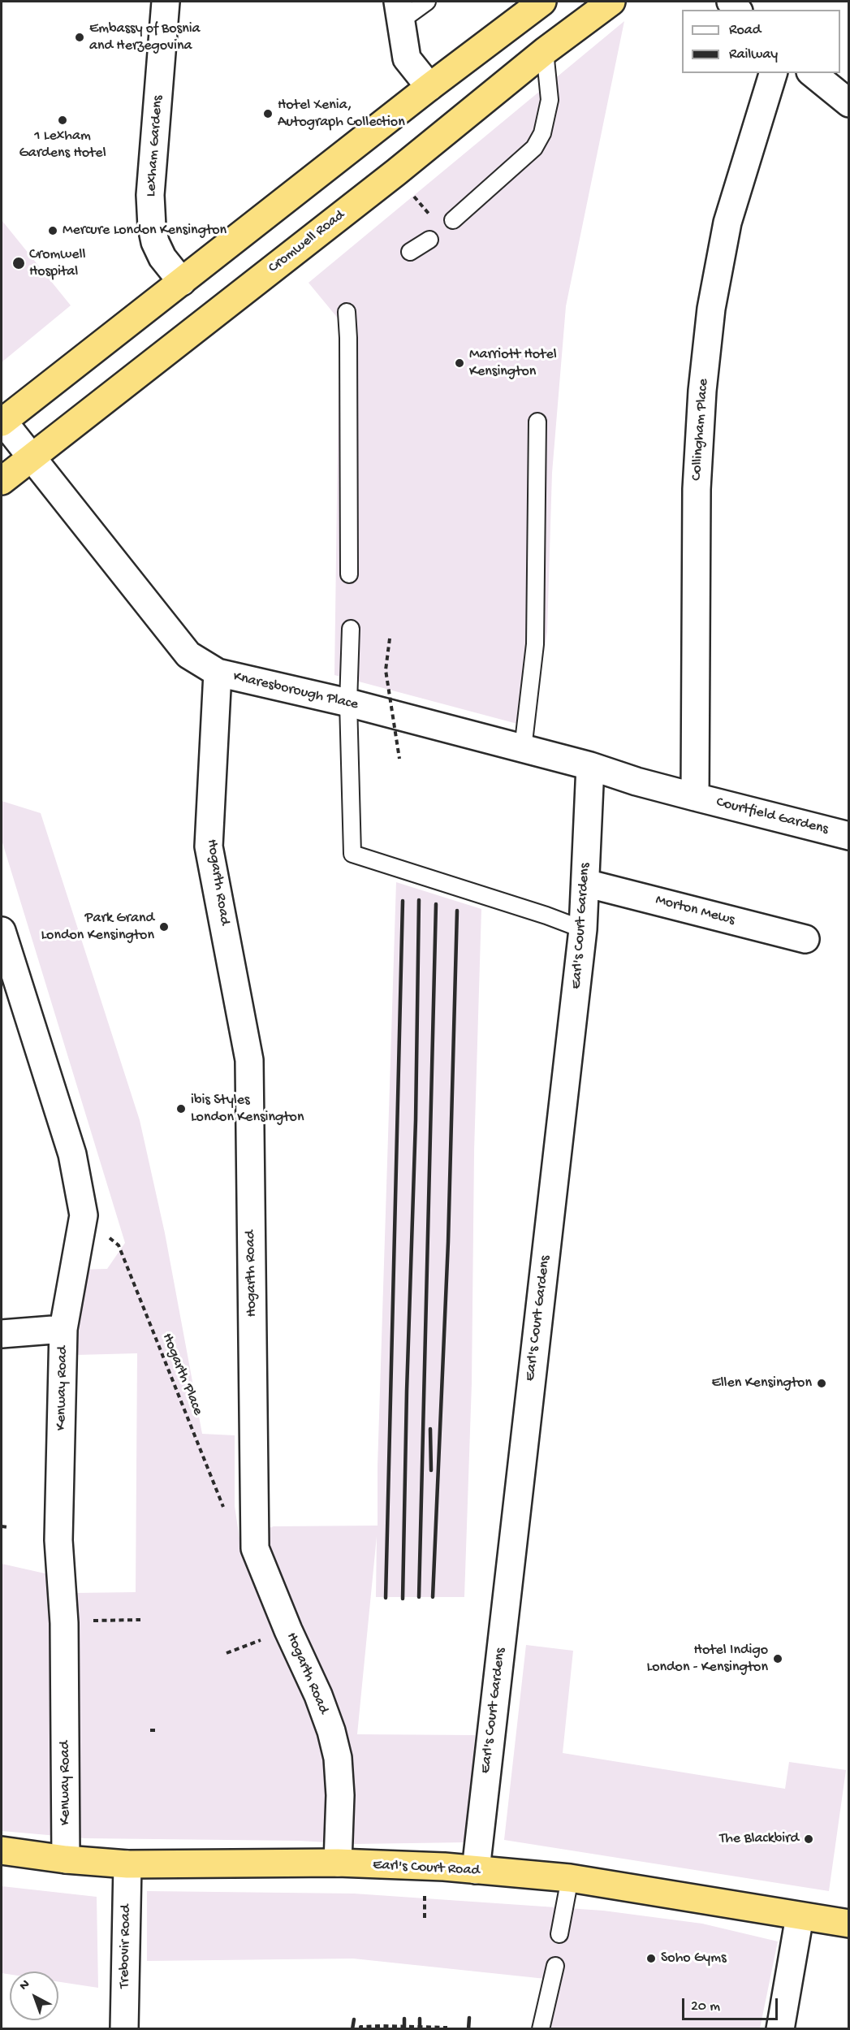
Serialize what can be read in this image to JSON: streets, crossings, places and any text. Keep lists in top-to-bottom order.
{
  "streets": {
    "highway": ["Cromwell Road", "Earl's Court Road"],
    "street": [
      "Lexham Gardens",
      "Collingham Place",
      "Knaresborough Place",
      "Courtfield Gardens",
      "Hogarth Road",
      "Morton Mews",
      "Earl's Court Gardens",
      "Kenway Road",
      "Trebovir Road"
    ],
    "path": ["Hogarth Place"]
  },
  "crossings": [
    ["Cromwell Road", "Knaresborough Place"],
    ["Collingham Place", "Knaresborough Place"],
    ["Collingham Place", "Courtfield Gardens"],
    ["Knaresborough Place", "Courtfield Gardens"],
    ["Knaresborough Place", "Hogarth Road"],
    ["Knaresborough Place", "Earl's Court Gardens"],
    ["Hogarth Road", "Hogarth Place"],
    ["Hogarth Road", "Earl's Court Road"],
    ["Morton Mews", "Earl's Court Gardens"],
    ["Earl's Court Gardens", "Earl's Court Road"],
    ["Hogarth Place", "Kenway Road"],
    ["Kenway Road", "Earl's Court Road"],
    ["Earl's Court Road", "Trebovir Road"]
  ],
  "places": [
    "Embassy of Bosnia and Herzegovina",
    "Hotel Xenia, Autograph Collection",
    "1 Lexham Gardens Hotel",
    "Mercure London Kensington",
    "Cromwell Hospital",
    "Marriott Hotel Kensington",
    "Park Grand London Kensington",
    "ibis Styles London Kensington",
    "Ellen Kensington",
    "Hotel Indigo London - Kensington",
    "The Blackbird",
    "Soho Gyms"
  ],
  "legend": ["Road", "Railway"],
  "scale_bar": "20 m",
  "north": "top left"
}
